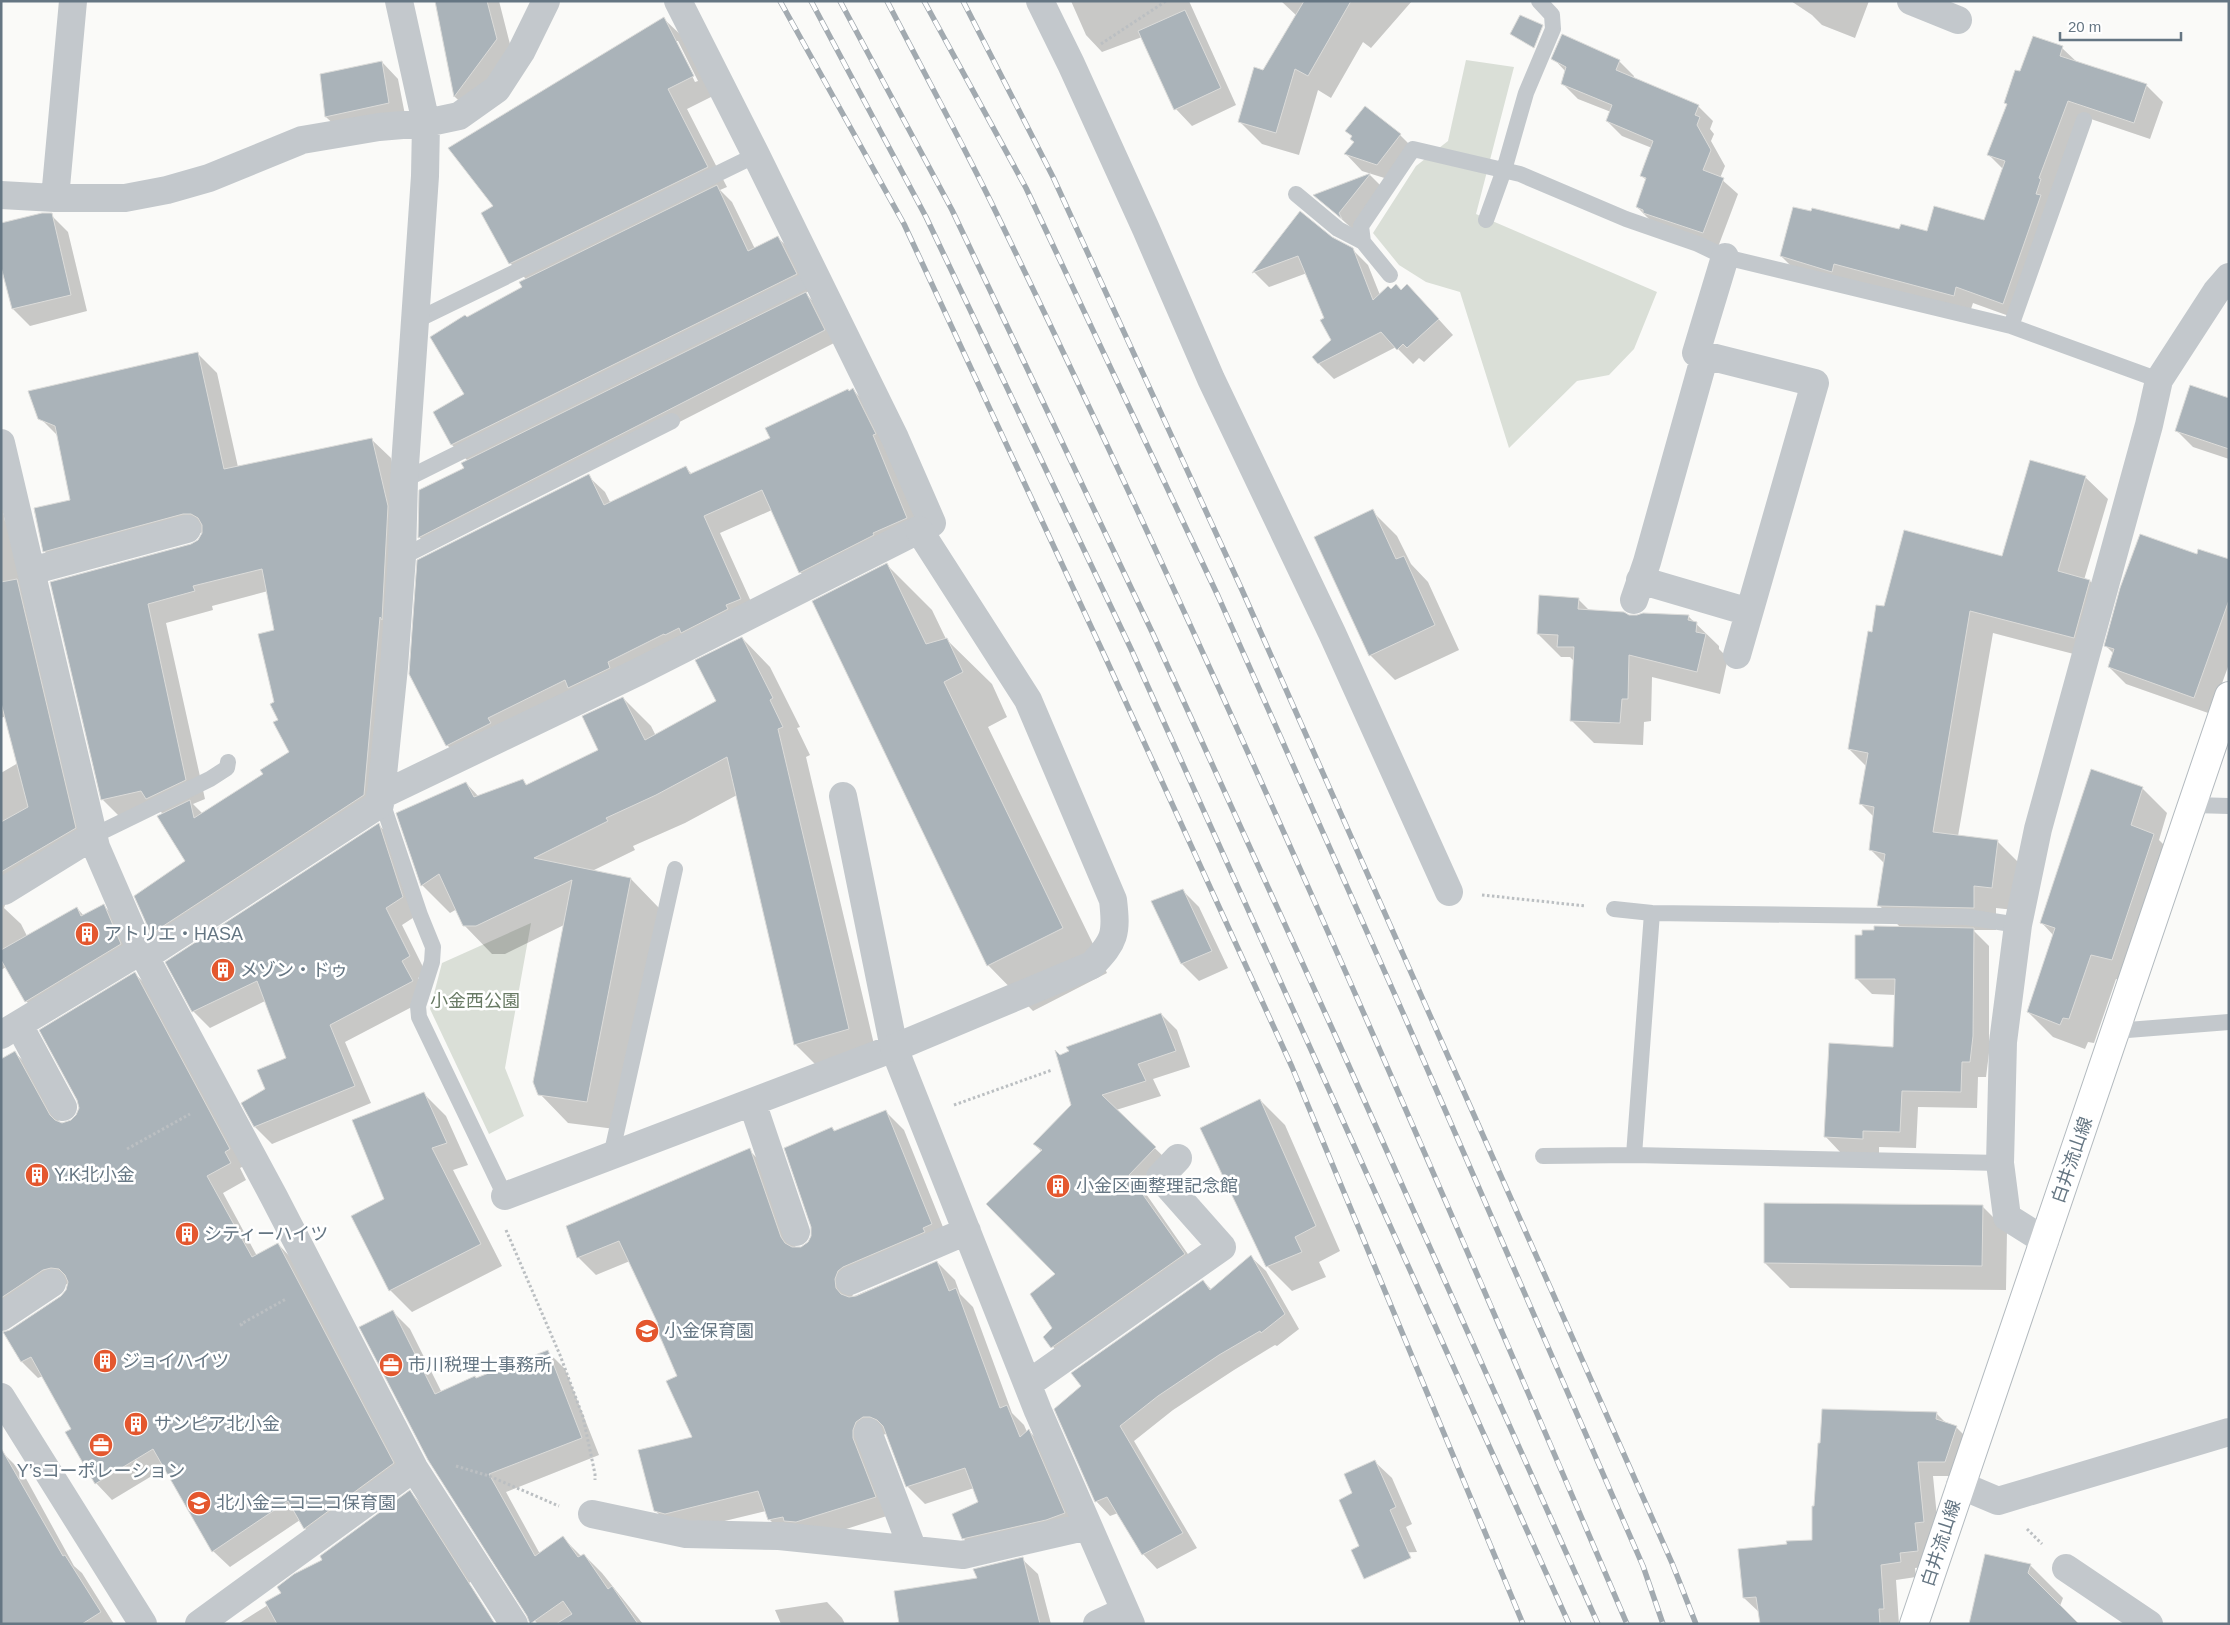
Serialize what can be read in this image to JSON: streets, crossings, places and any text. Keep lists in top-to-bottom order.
{
  "streets": {
    "main road": ["白井流山線"]
  },
  "parks": ["小金西公園"],
  "places": {
    "building": [
      "アトリエ・HASA",
      "メゾン・ドゥ",
      "Y.K北小金",
      "小金区画整理記念館",
      "シティーハイツ",
      "ジョイハイツ",
      "サンピア北小金"
    ],
    "school or university": ["小金保育園", "北小金ニコニコ保育園"],
    "office": ["市川税理士事務所", "Y’sコーポレーション"]
  },
  "scale_bar": "20 m"
}
